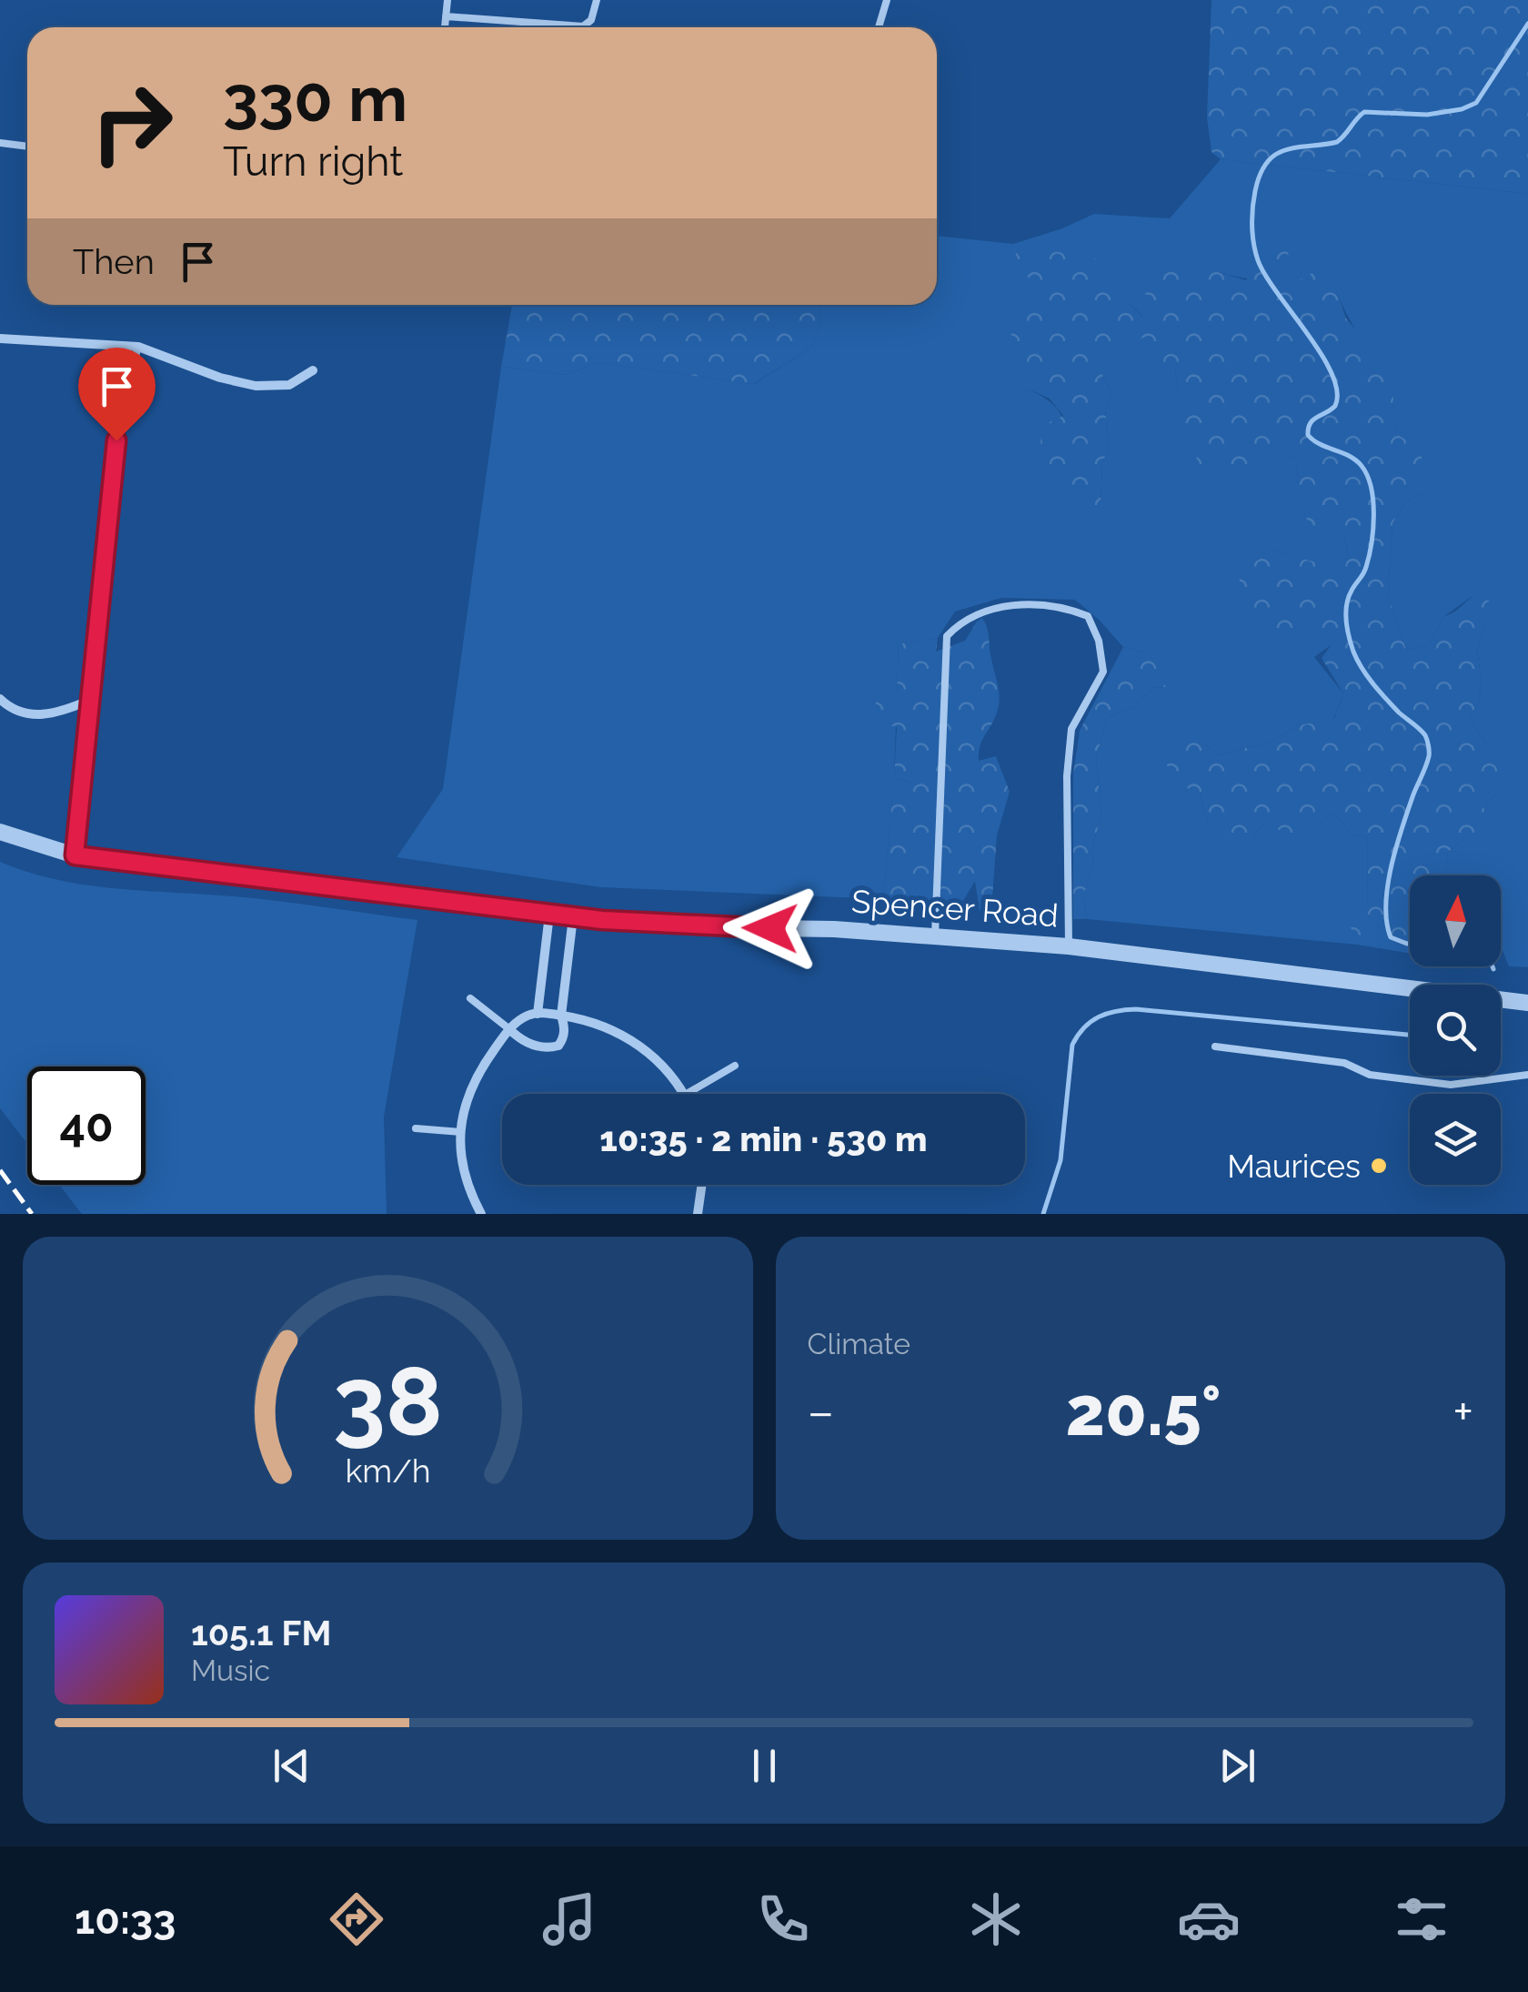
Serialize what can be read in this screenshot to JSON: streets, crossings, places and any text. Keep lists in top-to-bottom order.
{
  "streets": {
    "street": ["Spencer Road"]
  },
  "places": ["Maurices"],
  "north": "top",
  "page": {
    "turn": ["330 m", "Turn right"],
    "then": "Then",
    "limit": "40",
    "trip": "10:35 · 2 min · 530 m",
    "tile": "Climate",
    "heat": ["−", "20.5°", "+"],
    "song": ["105.1 FM", "Music"],
    "tabs": "10:33",
    "gauge": ["38", "km/h"]
  }
}
